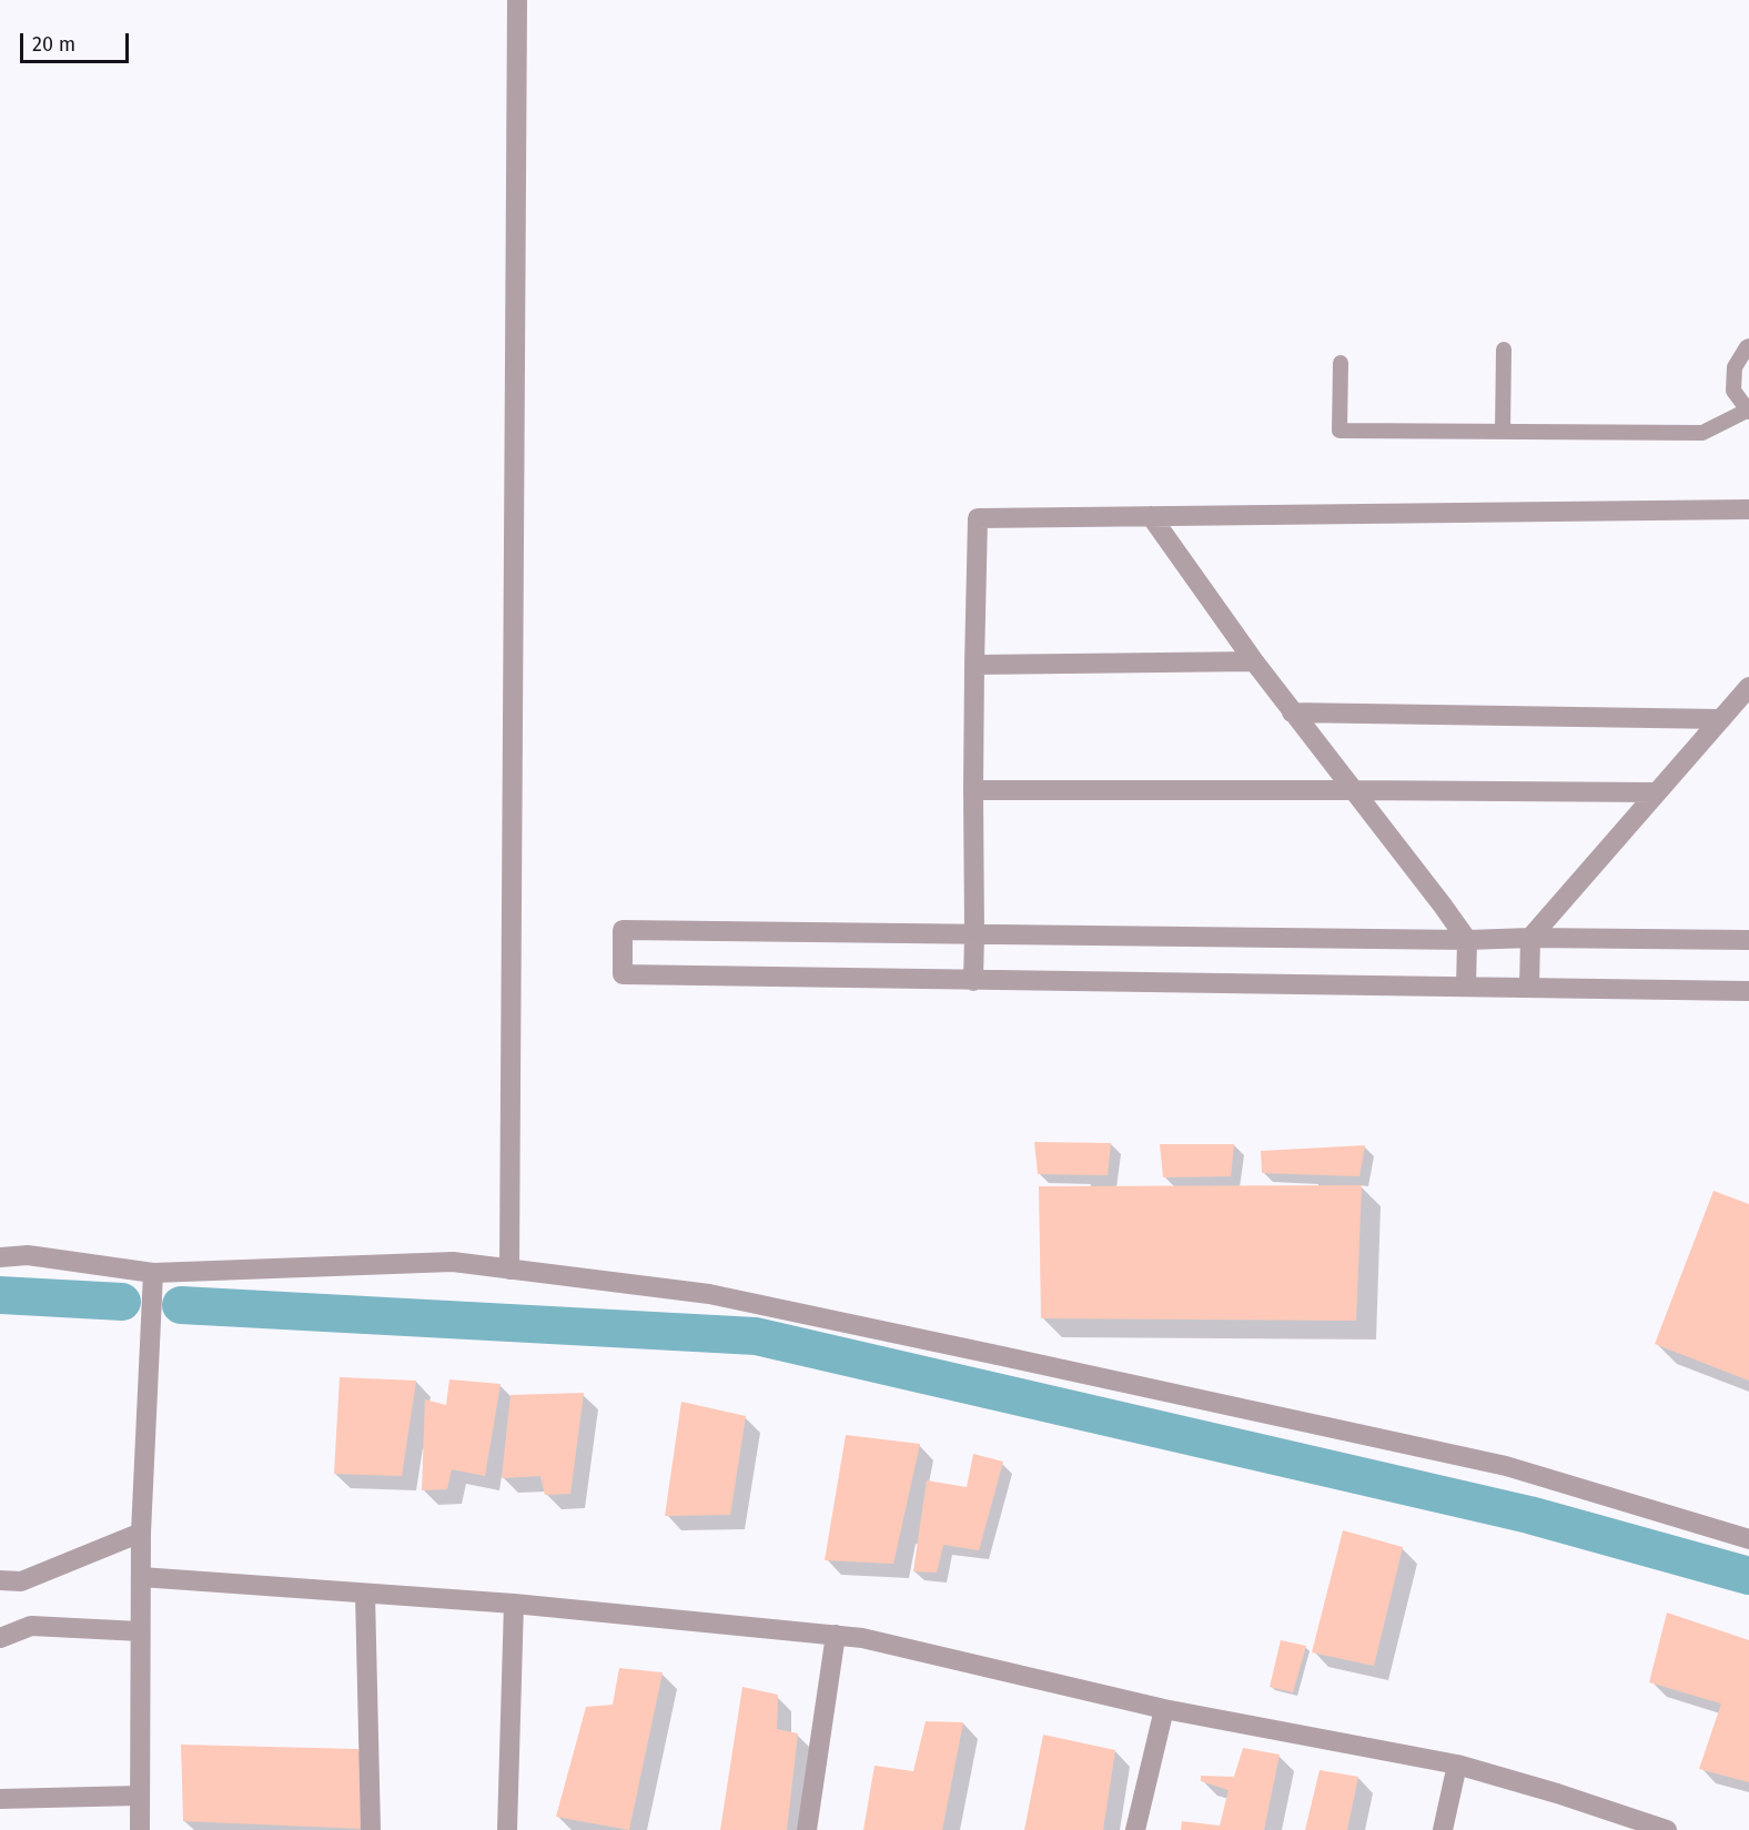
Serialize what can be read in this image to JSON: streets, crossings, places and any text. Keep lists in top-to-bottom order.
{
  "scale_bar": "20 m"
}
